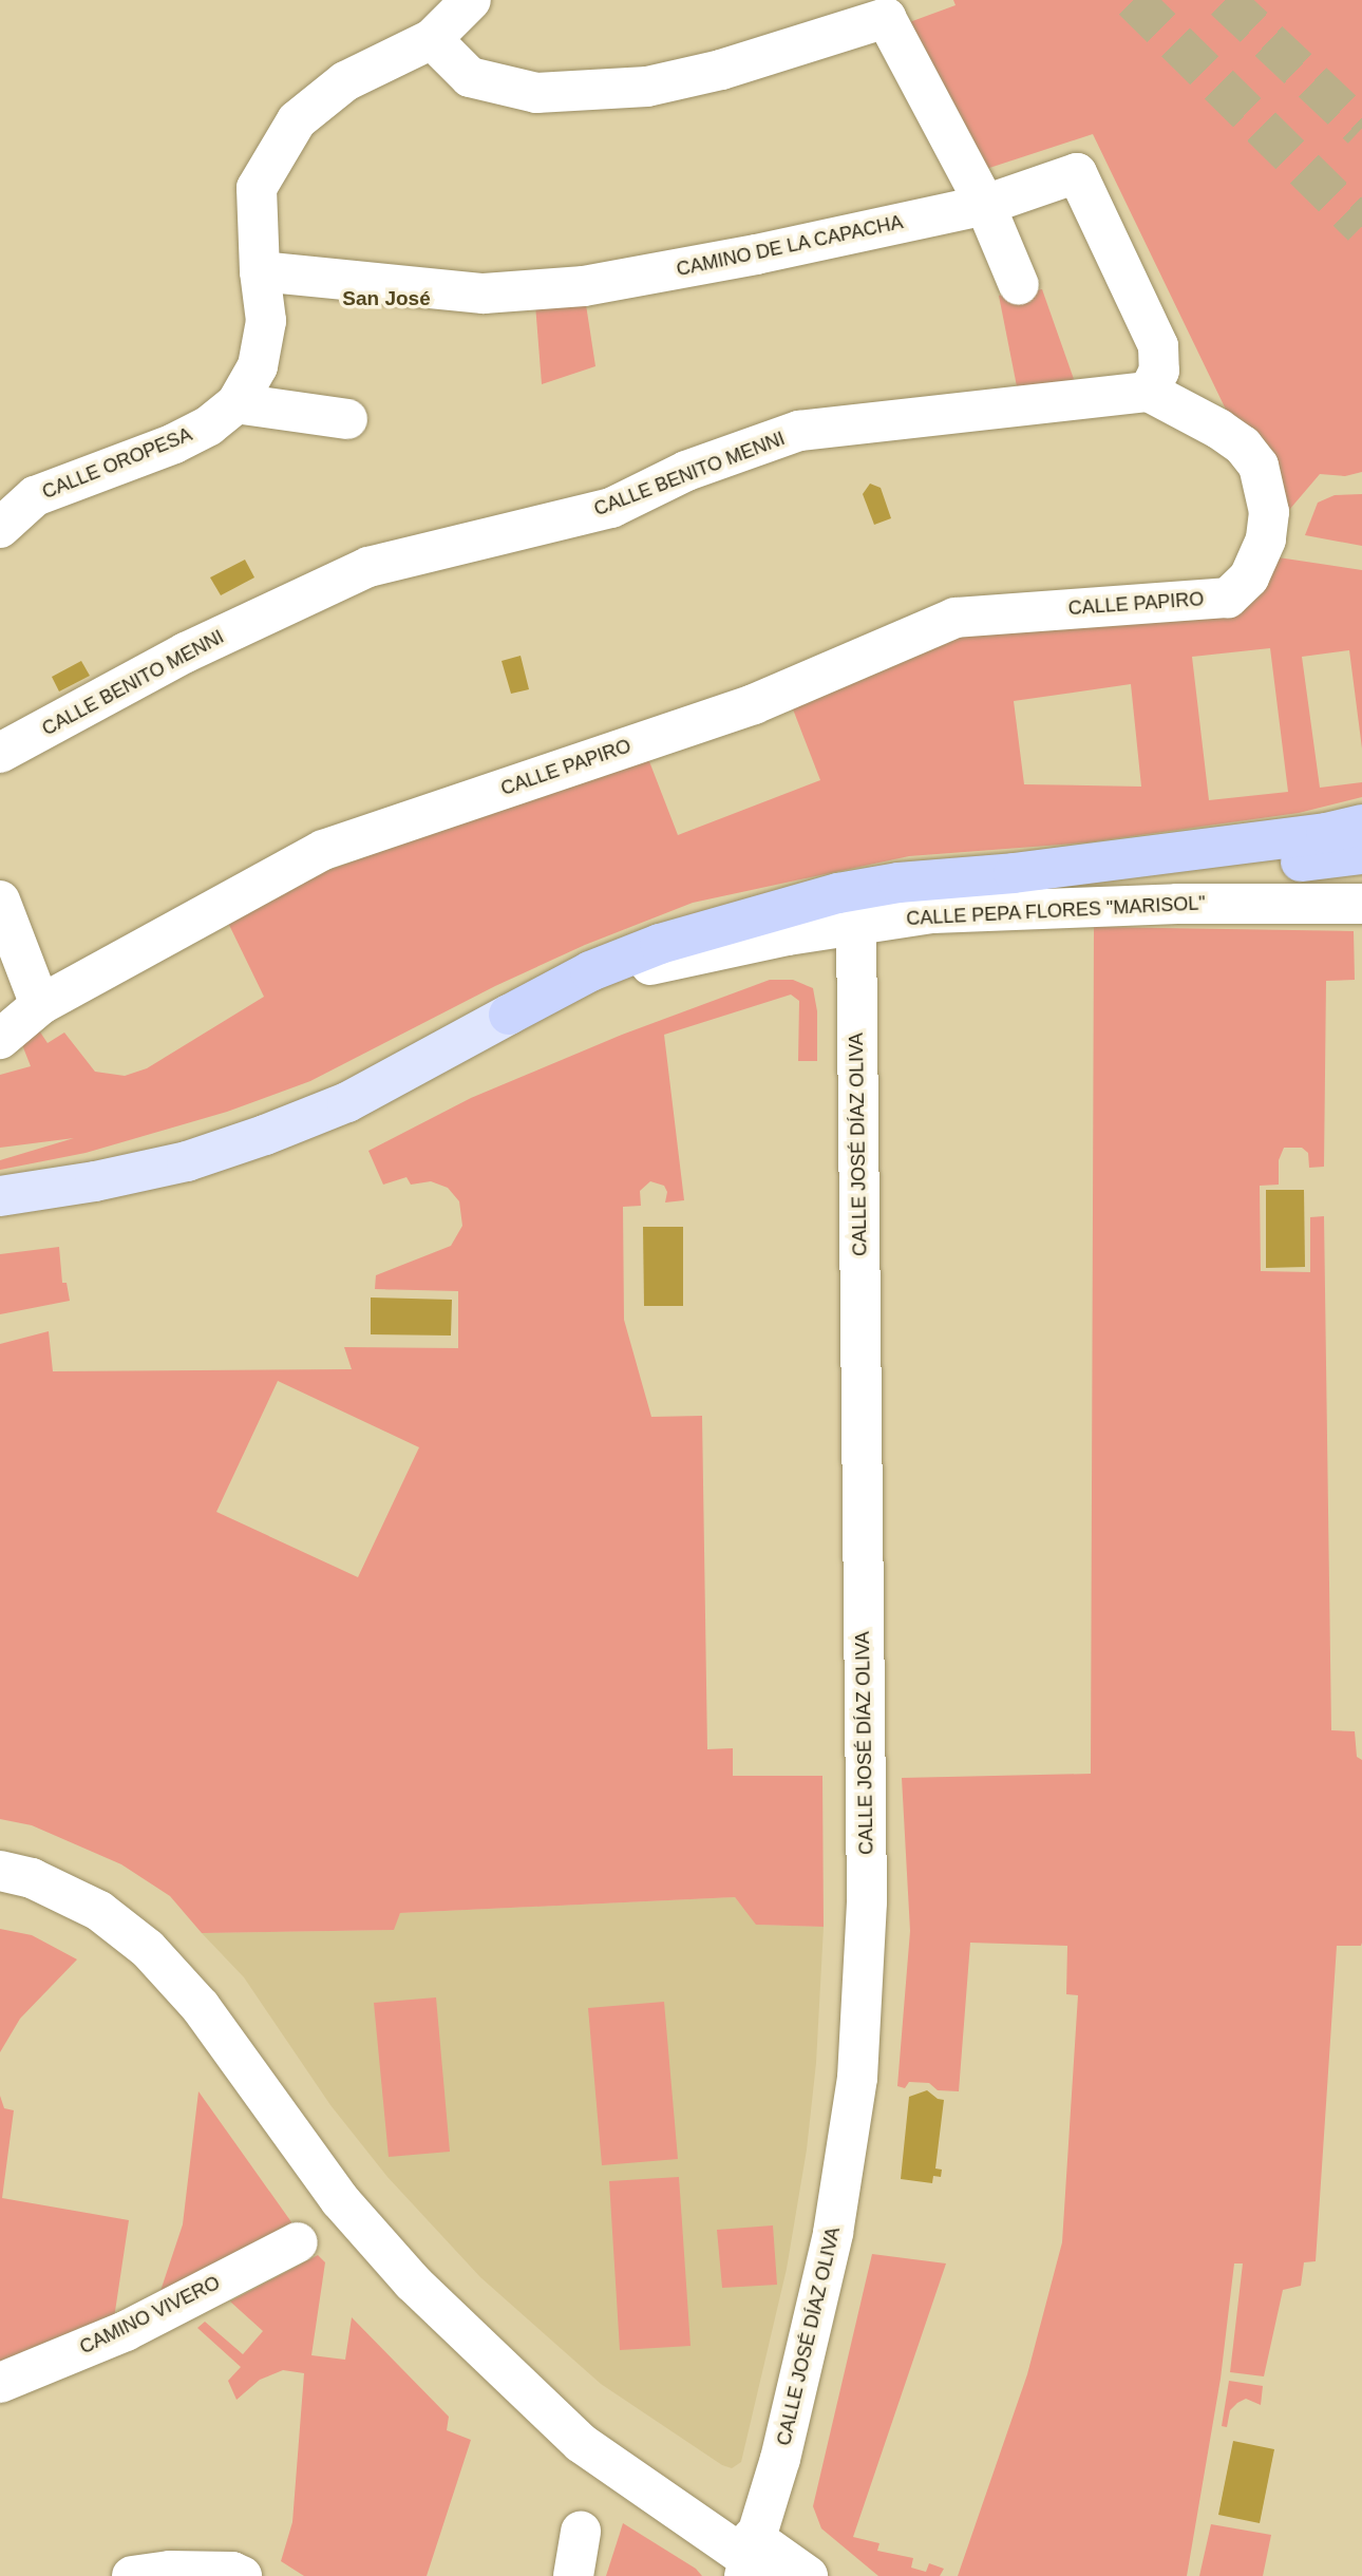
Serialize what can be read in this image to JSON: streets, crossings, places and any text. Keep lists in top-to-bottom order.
{
  "streets": {
    "street": [
      "CAMINO DE LA CAPACHA",
      "CALLE OROPESA",
      "CALLE BENITO MENNI",
      "CALLE PAPIRO",
      "CALLE PEPA FLORES \"MARISOL\"",
      "CALLE JOSÉ DÍAZ OLIVA",
      "CAMINO VIVERO"
    ]
  },
  "crossings": [
    ["CAMINO DE LA CAPACHA", "CALLE OROPESA"],
    ["CAMINO DE LA CAPACHA", "CALLE BENITO MENNI"],
    ["CAMINO DE LA CAPACHA", "CALLE PAPIRO"],
    ["CALLE BENITO MENNI", "CALLE PAPIRO"],
    ["CALLE PEPA FLORES \"MARISOL\"", "CALLE JOSÉ DÍAZ OLIVA"]
  ],
  "districts": ["San José"]
}
